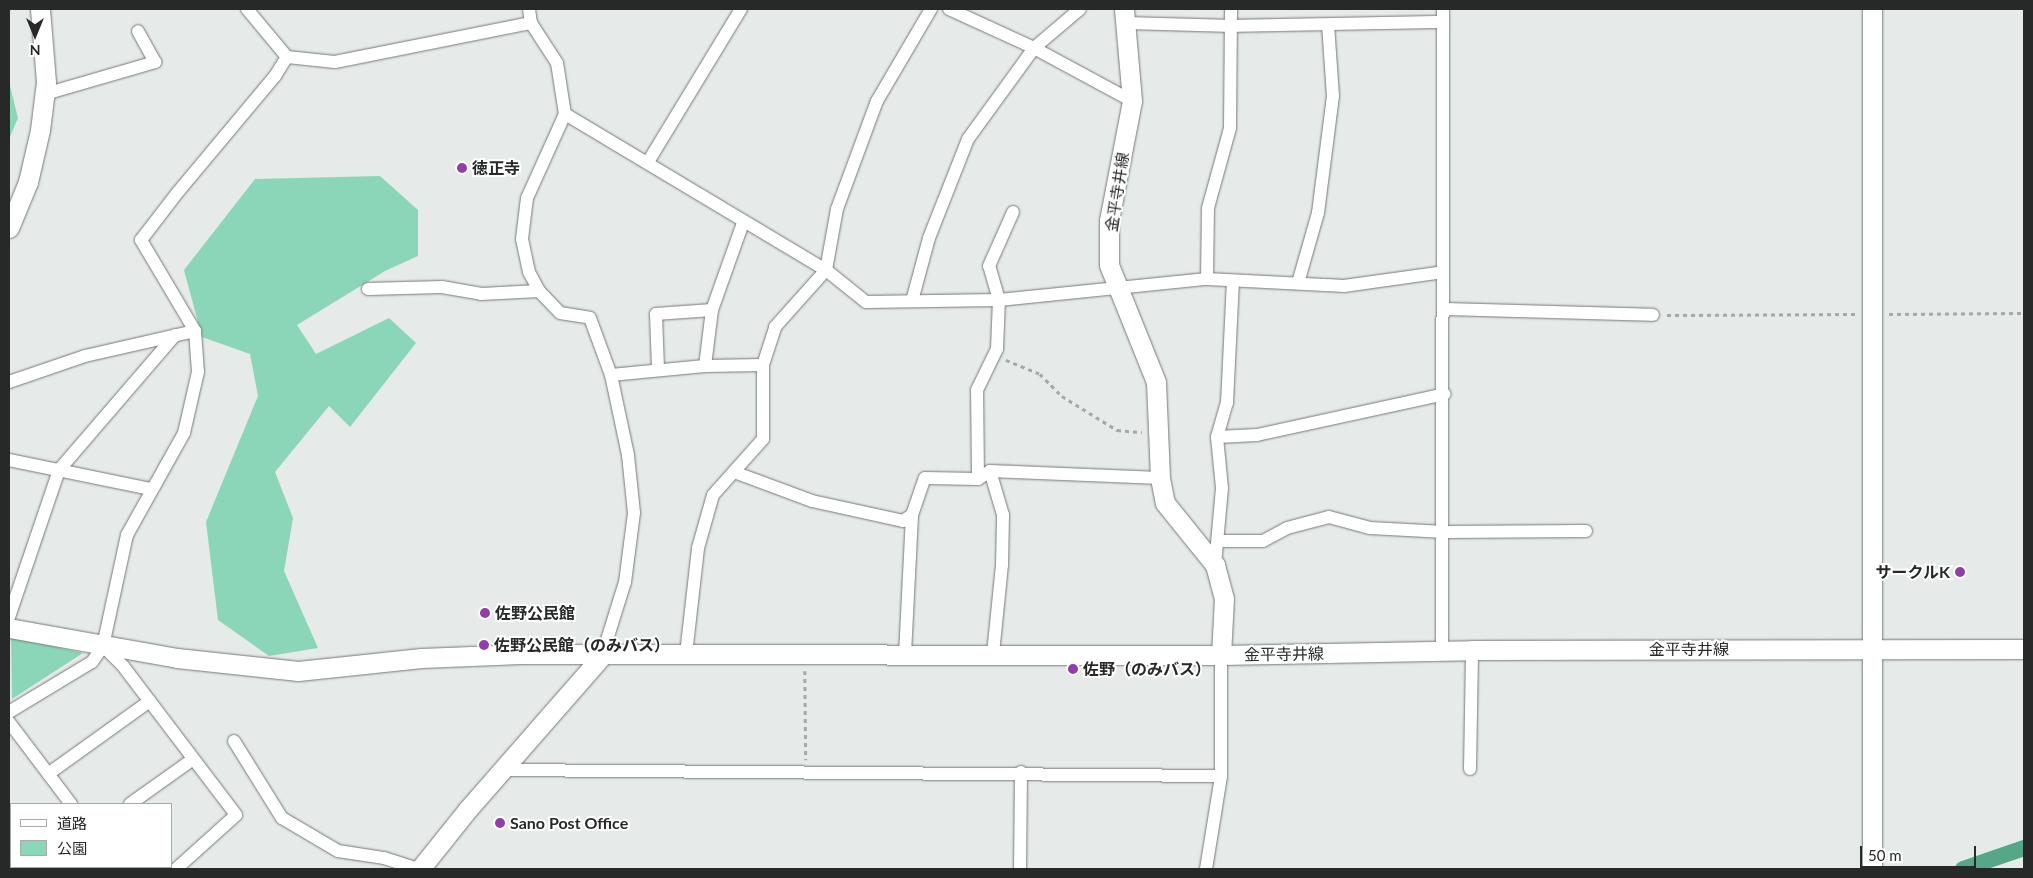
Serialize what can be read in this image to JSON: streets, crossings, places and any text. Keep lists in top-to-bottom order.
{
  "streets": {
    "street": ["金平寺井線"]
  },
  "places": [
    "徳正寺",
    "サークルK",
    "佐野公民館",
    "佐野公民館（のみバス）",
    "佐野（のみバス）",
    "Sano Post Office"
  ],
  "legend": ["道路", "公園"],
  "scale_bar": "50 m",
  "north": "bottom"
}
